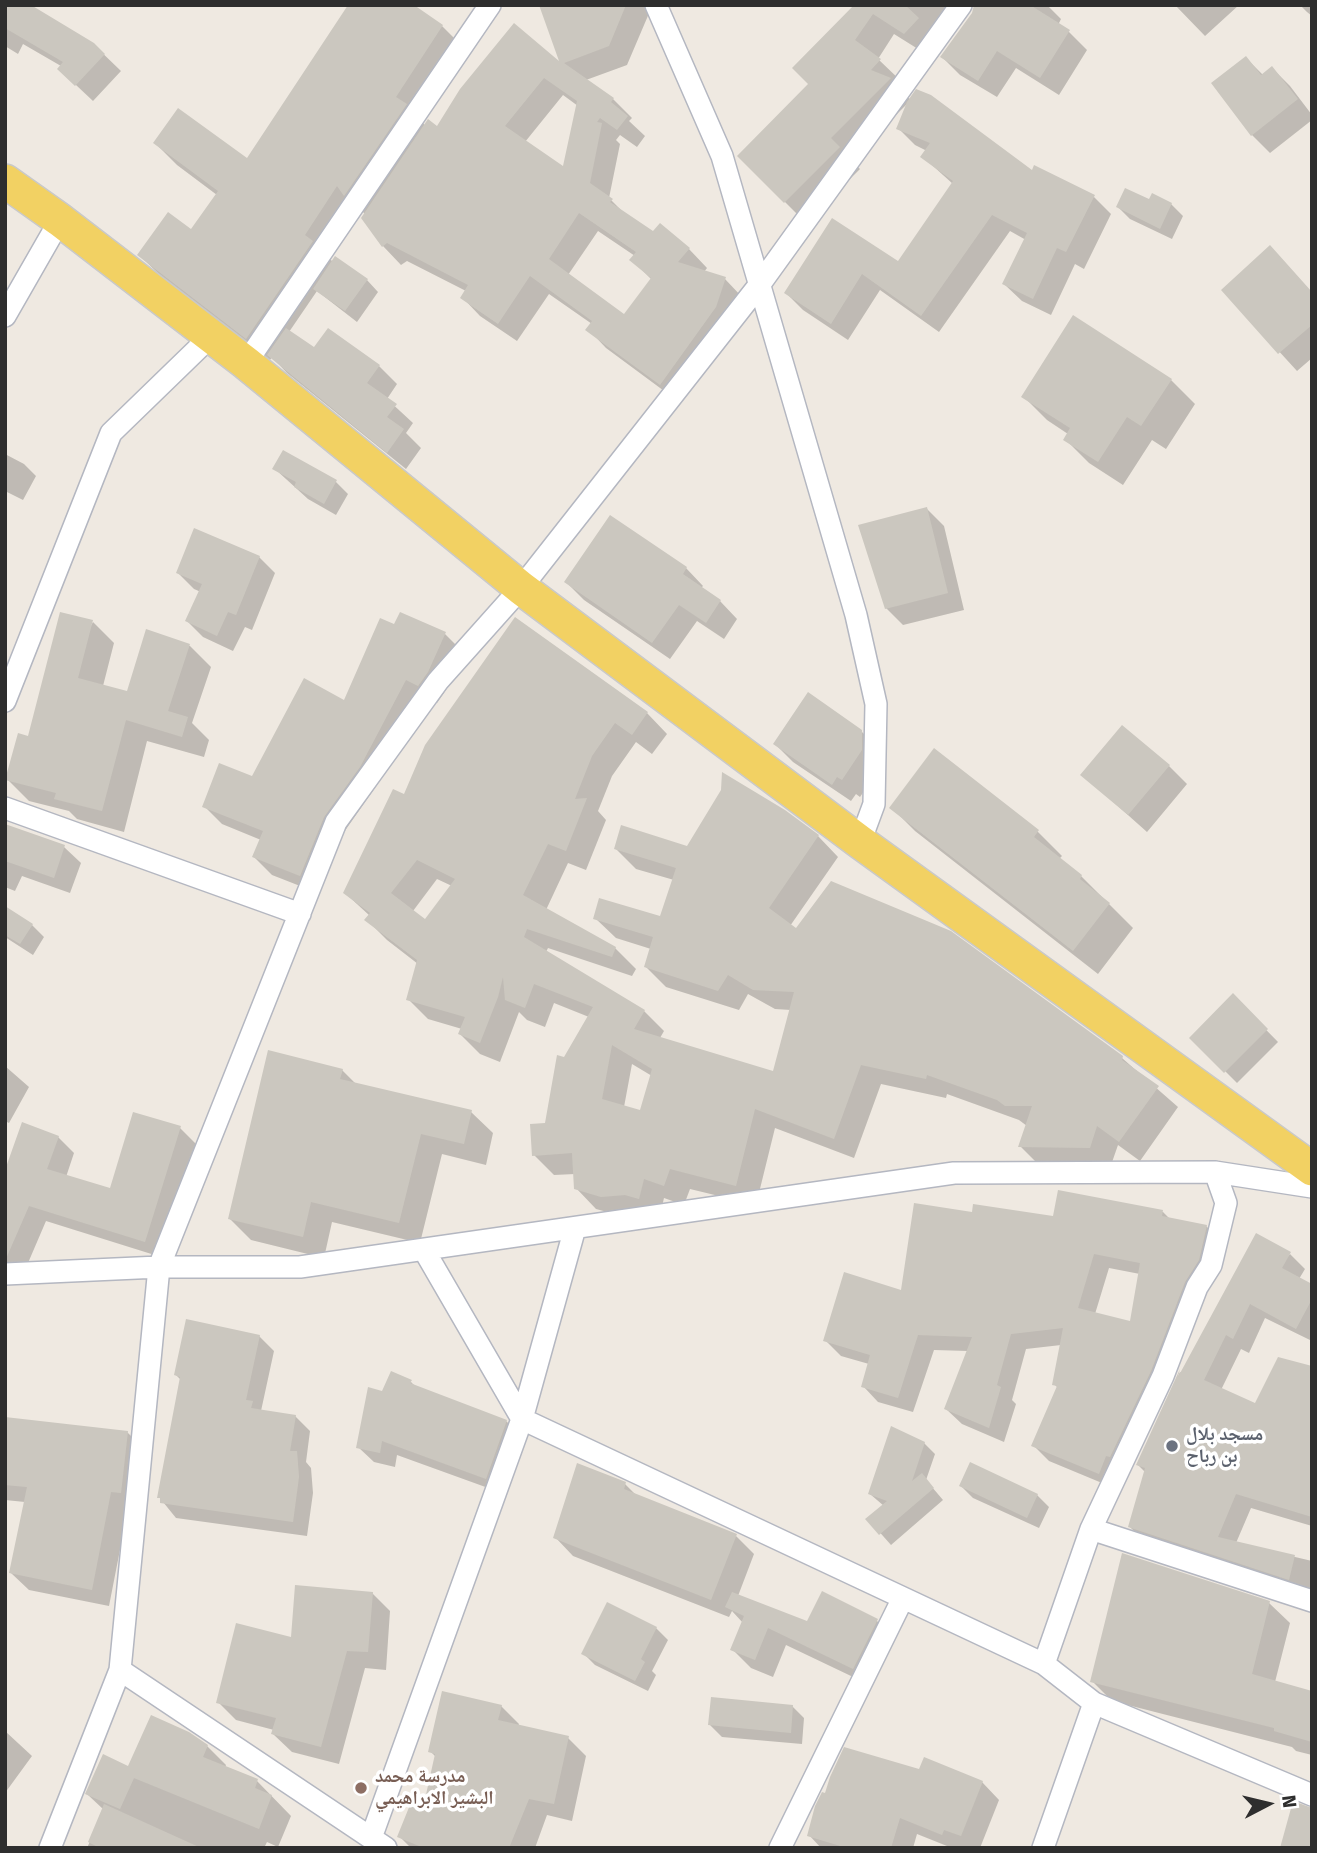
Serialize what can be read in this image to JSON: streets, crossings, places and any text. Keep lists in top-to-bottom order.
{
  "places": ["مسجد بلال بن رباح", "مدرسة محمد البشير الابراهيمي"],
  "north": "right"
}
